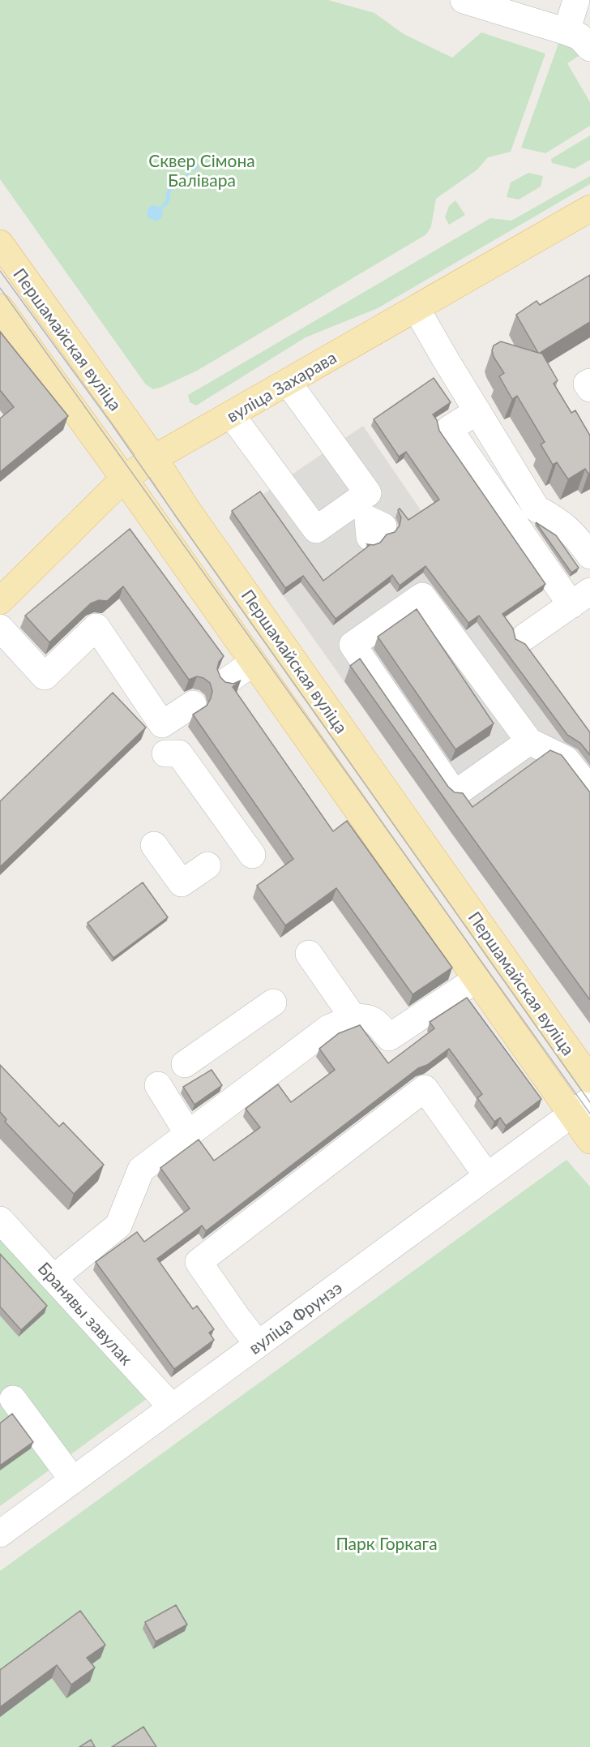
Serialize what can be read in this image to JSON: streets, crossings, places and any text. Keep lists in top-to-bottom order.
{
  "streets": {
    "main road": ["Першамайская вуліца", "вуліца Захарава"],
    "street": ["Бранявы завулак", "вуліца Фрунзэ"]
  },
  "crossings": [
    ["Першамайская вуліца", "вуліца Захарава"],
    ["Першамайская вуліца", "вуліца Фрунзэ"],
    ["Бранявы завулак", "вуліца Фрунзэ"]
  ],
  "parks": ["Сквер Сімона Балівара", "Парк Горкага"]
}
